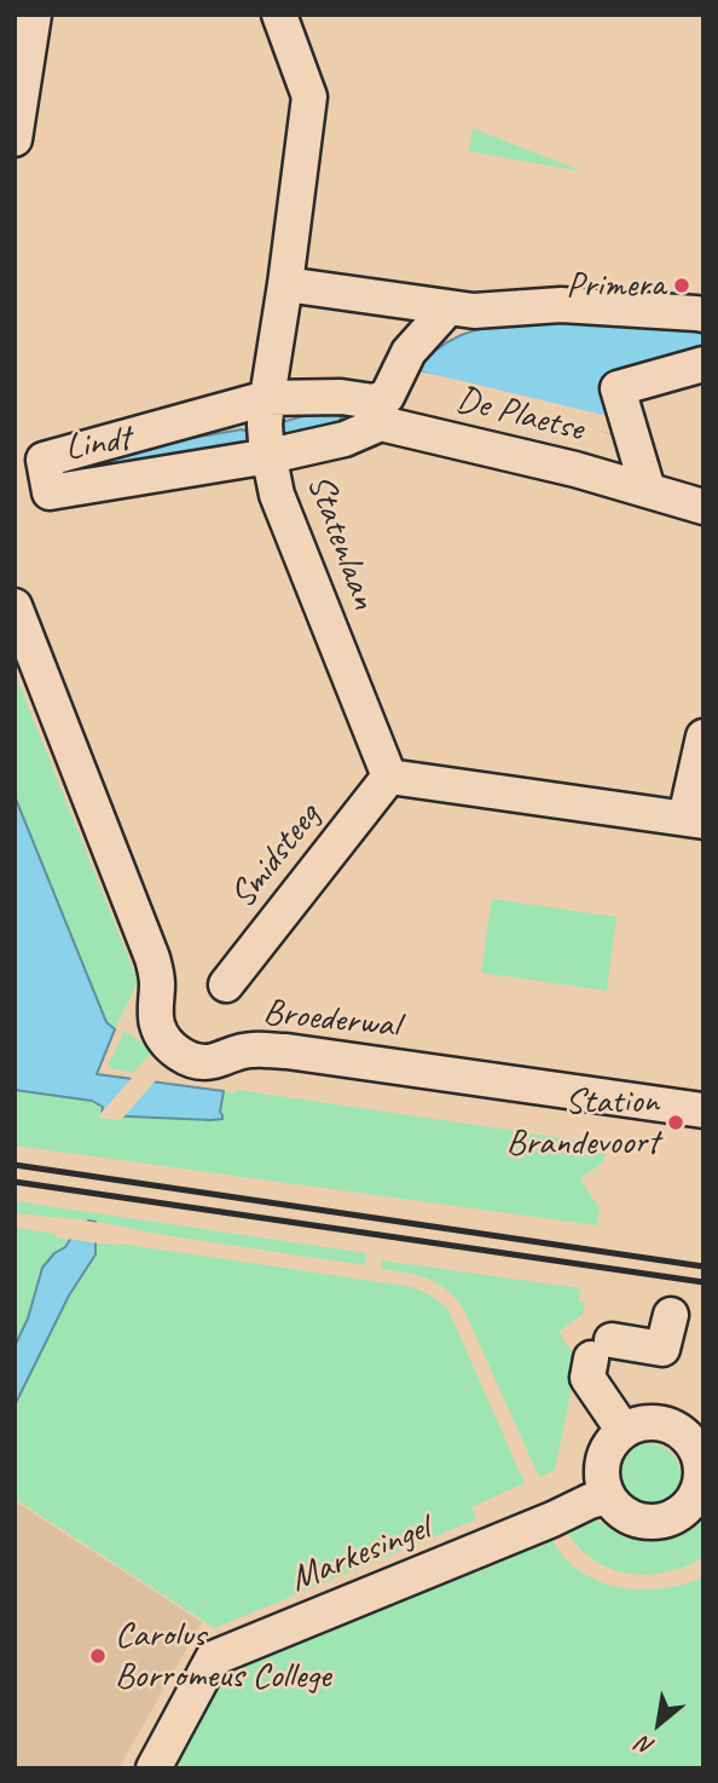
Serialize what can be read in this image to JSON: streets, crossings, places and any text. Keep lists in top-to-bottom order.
{
  "streets": {
    "street": [
      "De Plaetse",
      "Lindt",
      "Statenlaan",
      "Smidsteeg",
      "Broederwal",
      "Markesingel"
    ]
  },
  "crossings": [
    ["De Plaetse", "Lindt"],
    ["De Plaetse", "Statenlaan"],
    ["Lindt", "Statenlaan"],
    ["Statenlaan", "Smidsteeg"]
  ],
  "places": ["Primera", "Station Brandevoort", "Carolus Borromeus College"],
  "north": "bottom left"
}
